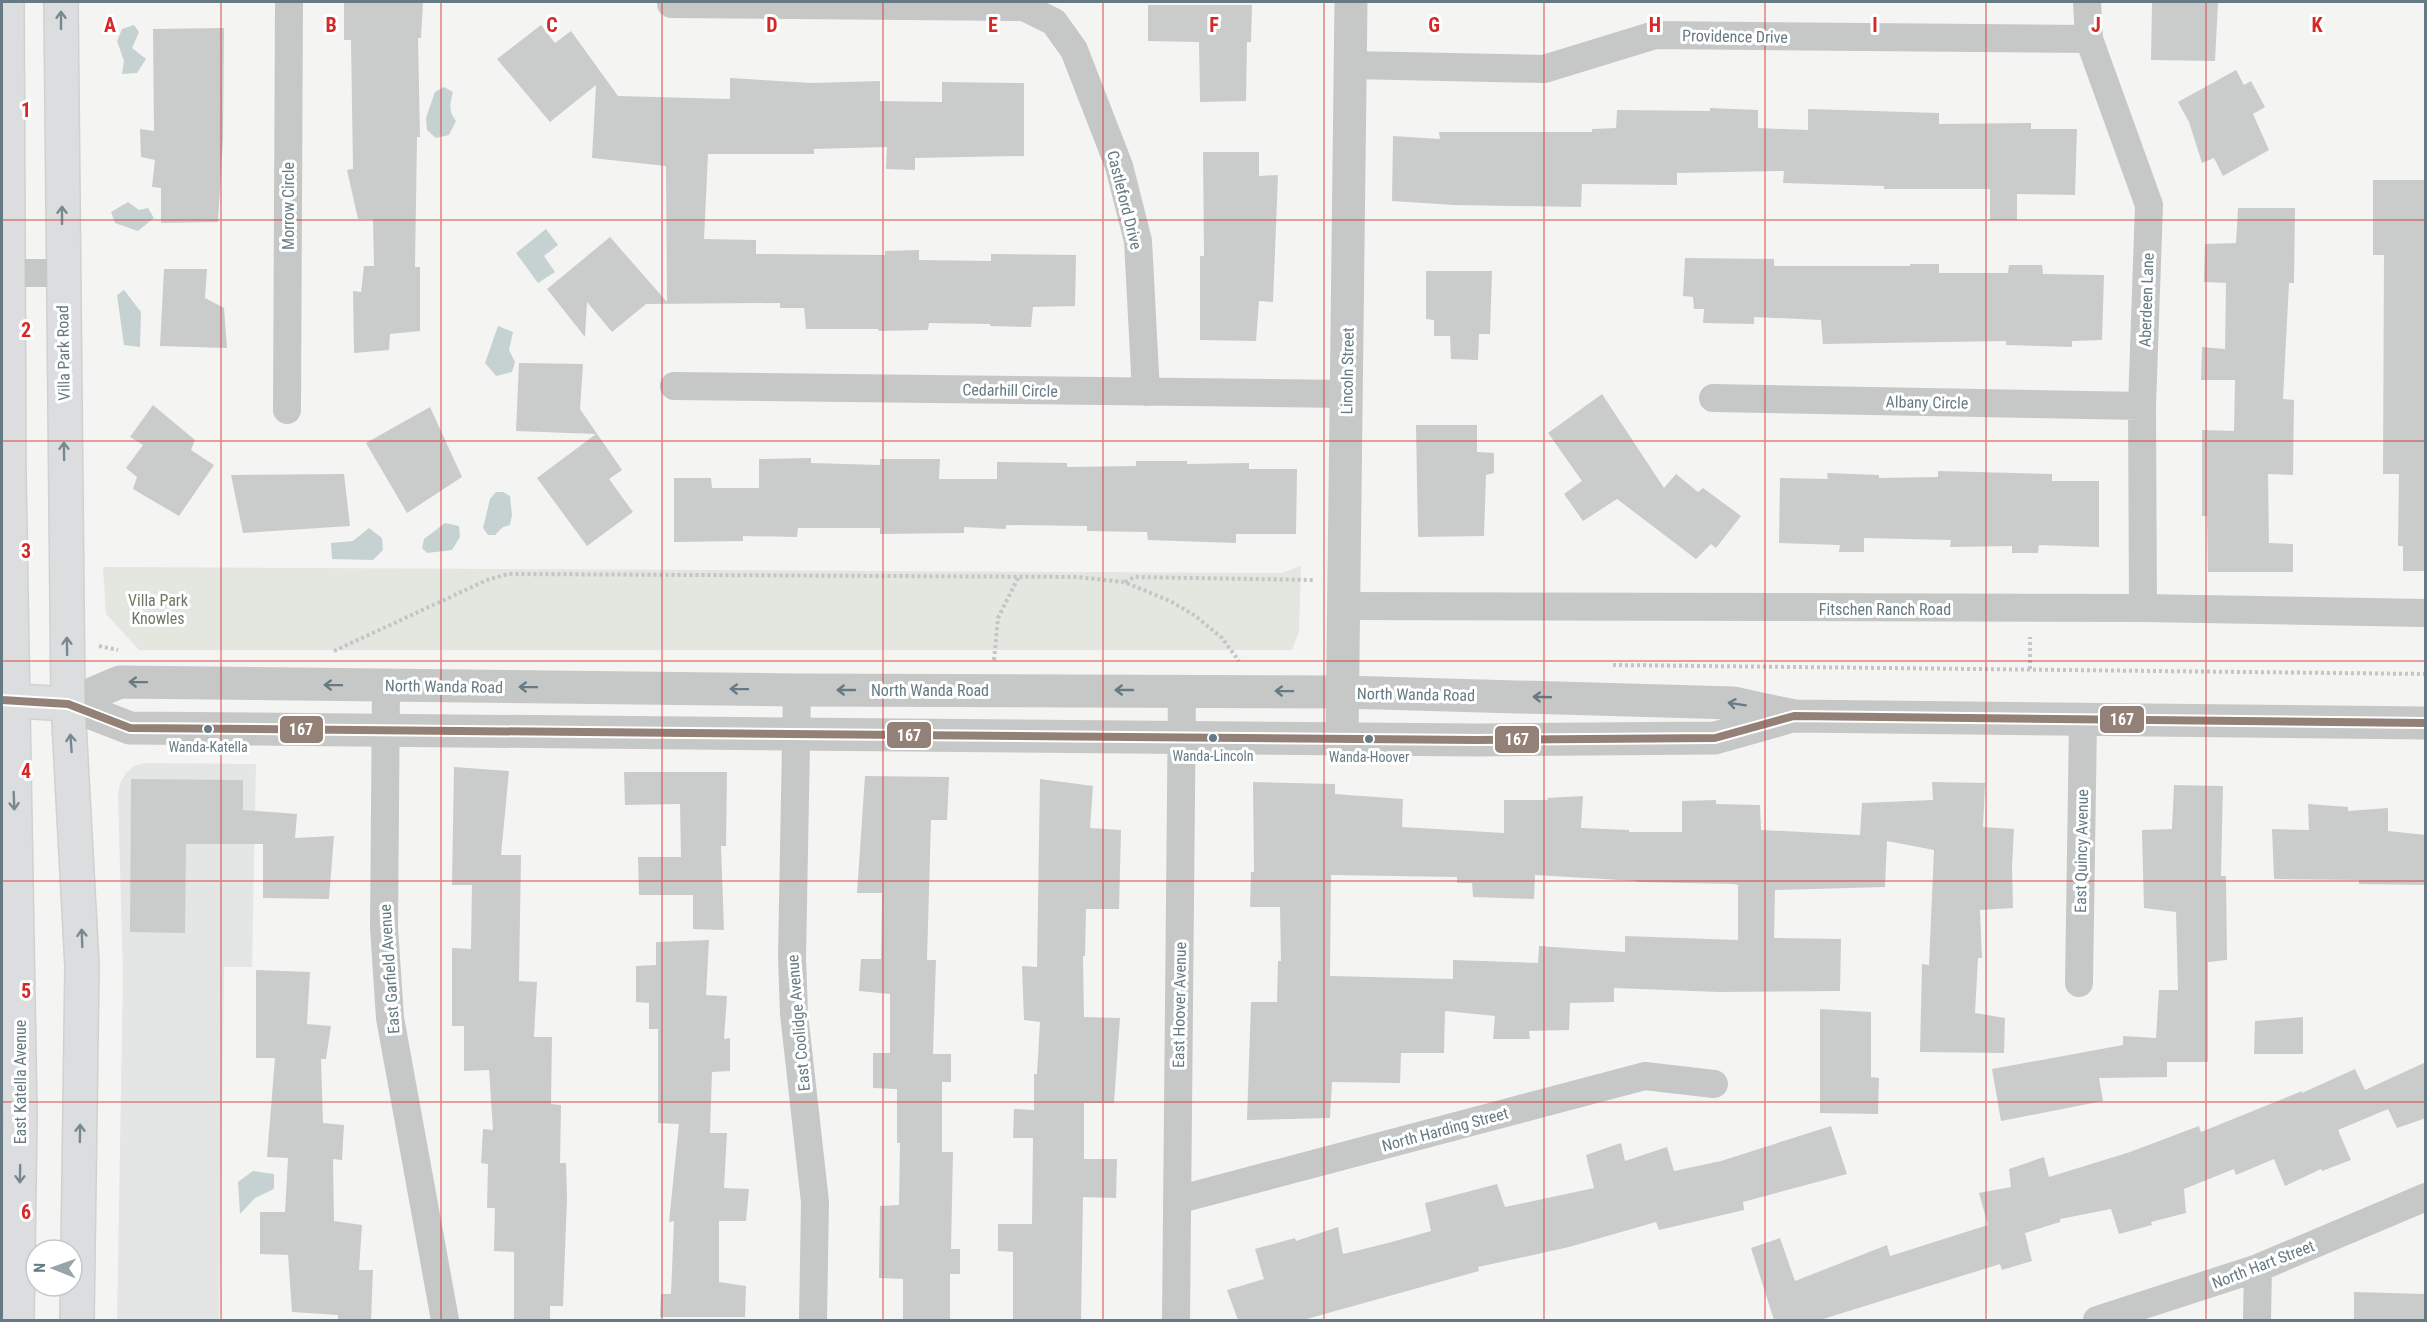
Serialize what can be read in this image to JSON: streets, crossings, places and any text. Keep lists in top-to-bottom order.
{
  "streets": {
    "main road": ["Villa Park Road", "North Wanda Road", "East Katella Avenue"],
    "street": [
      "Providence Drive",
      "Castleford Drive",
      "Morrow Circle",
      "Aberdeen Lane",
      "Lincoln Street",
      "Cedarhill Circle",
      "Albany Circle",
      "Fitschen Ranch Road",
      "East Quincy Avenue",
      "East Garfield Avenue",
      "East Hoover Avenue",
      "East Coolidge Avenue",
      "North Harding Street",
      "North Hart Street"
    ]
  },
  "crossings": [
    ["Providence Drive", "Aberdeen Lane"],
    ["Providence Drive", "Lincoln Street"],
    ["Castleford Drive", "Cedarhill Circle"],
    ["Aberdeen Lane", "Albany Circle"],
    ["Aberdeen Lane", "Fitschen Ranch Road"],
    ["Villa Park Road", "North Wanda Road"],
    ["Lincoln Street", "Cedarhill Circle"],
    ["Lincoln Street", "Fitschen Ranch Road"],
    ["Lincoln Street", "North Wanda Road"],
    ["North Wanda Road", "East Quincy Avenue"],
    ["North Wanda Road", "East Garfield Avenue"],
    ["North Wanda Road", "East Hoover Avenue"],
    ["North Wanda Road", "East Coolidge Avenue"],
    ["North Wanda Road", "East Katella Avenue"],
    ["East Hoover Avenue", "North Harding Street"]
  ],
  "one_way": ["North Wanda Road"],
  "parks": ["Villa Park Knowles"],
  "places": ["Wanda-Katella", "Wanda-Lincoln", "Wanda-Hoover"],
  "lines": ["transit line 167"],
  "north": "left",
  "grid": {
    "columns": [
      "A",
      "B",
      "C",
      "D",
      "E",
      "F",
      "G",
      "H",
      "I",
      "J",
      "K"
    ],
    "rows": [
      "1",
      "2",
      "3",
      "4",
      "5",
      "6"
    ]
  }
}
